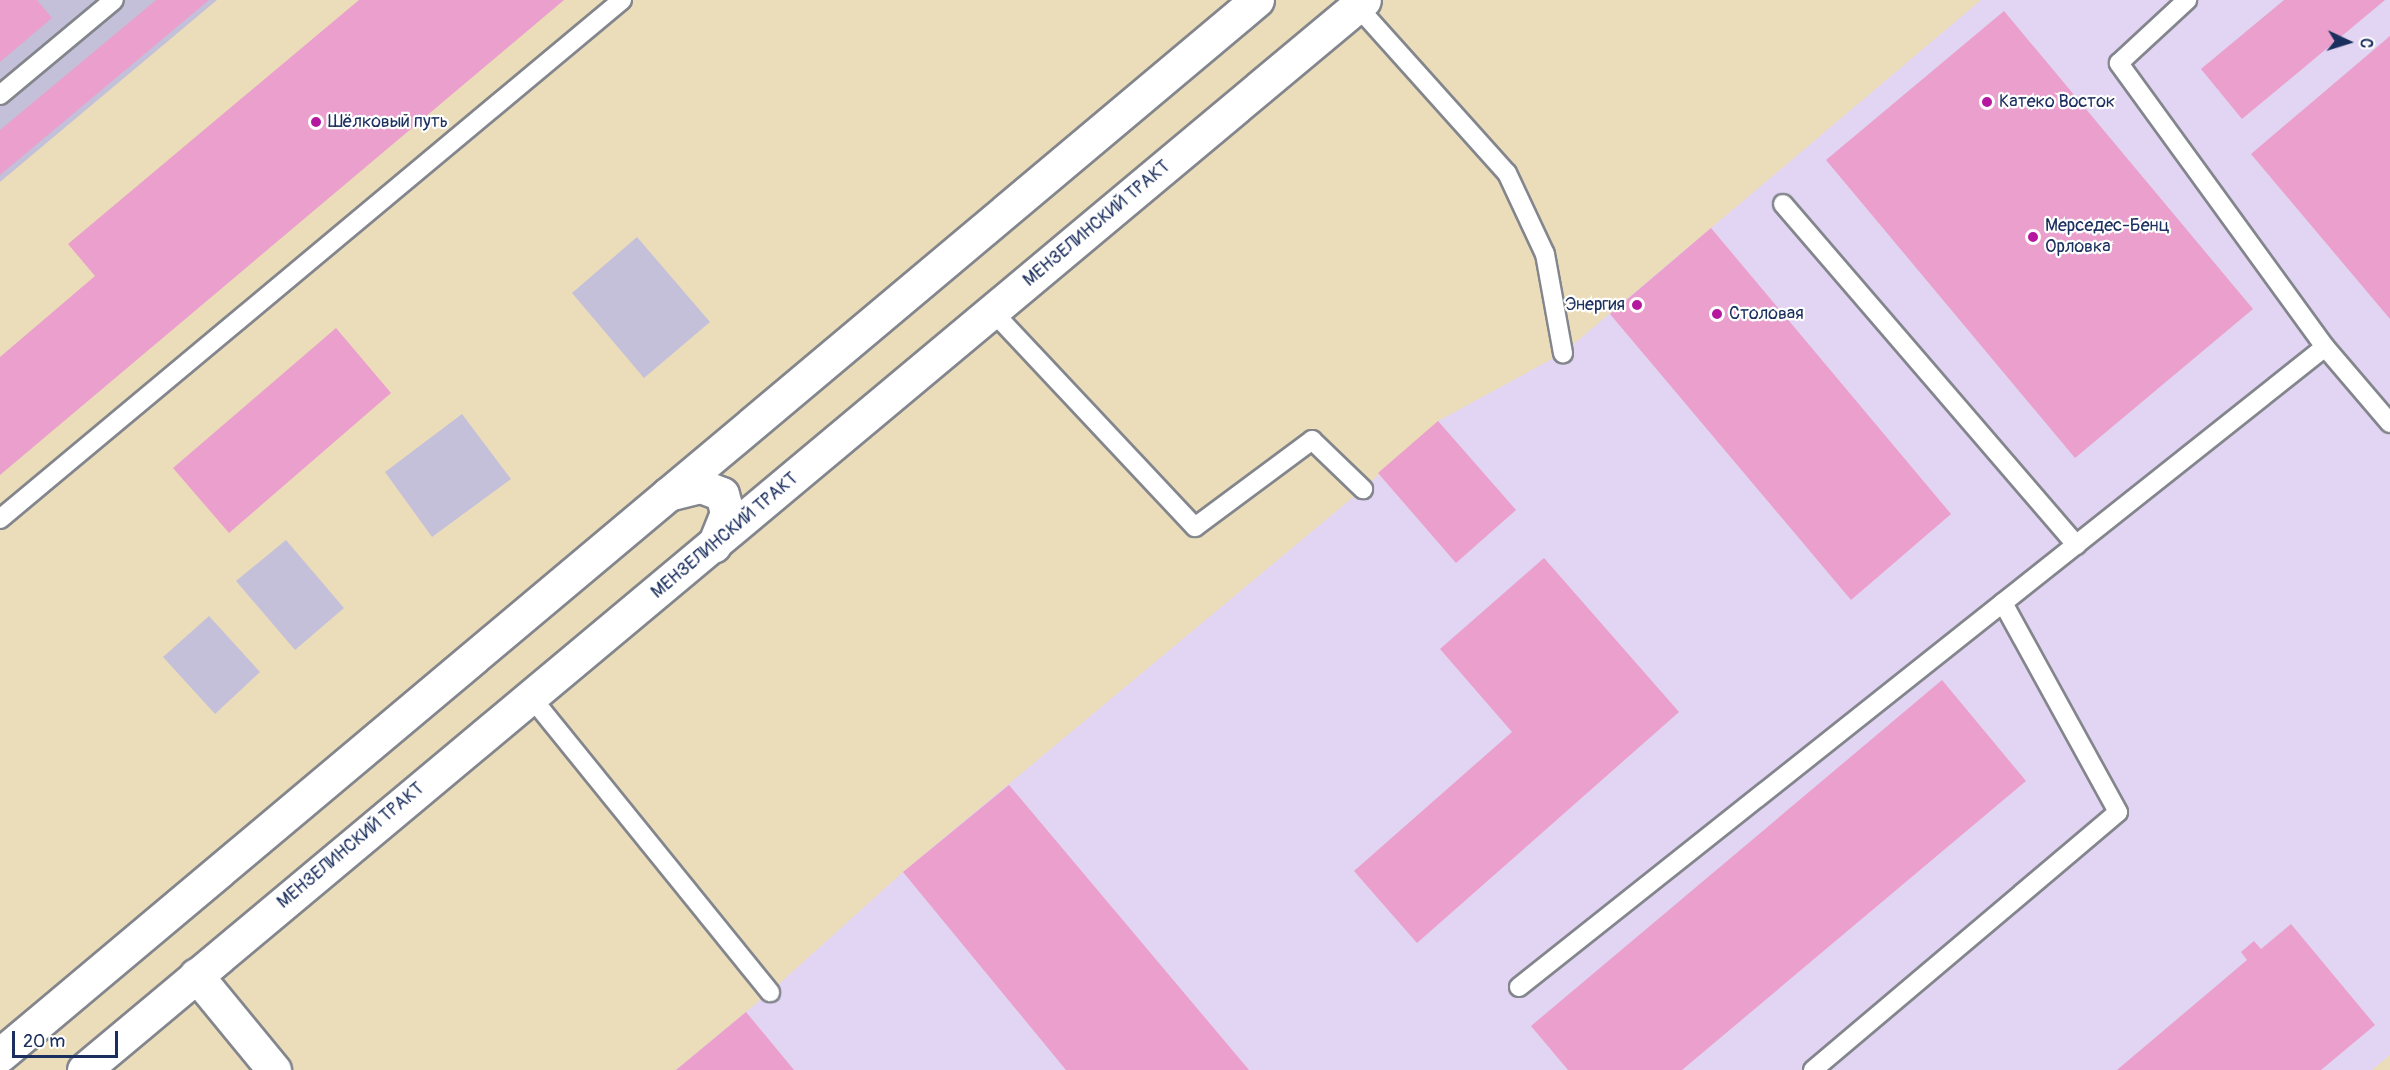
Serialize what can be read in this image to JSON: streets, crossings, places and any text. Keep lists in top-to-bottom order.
{
  "streets": {
    "main road": ["МЕНЗЕЛИНСКИЙ ТРАКТ"]
  },
  "places": [
    "Катеко Восток",
    "Шёлковый путь",
    "Мерседес-Бенц Орловка",
    "Энергия",
    "Столовая"
  ],
  "scale_bar": "20 m",
  "north": "right"
}
